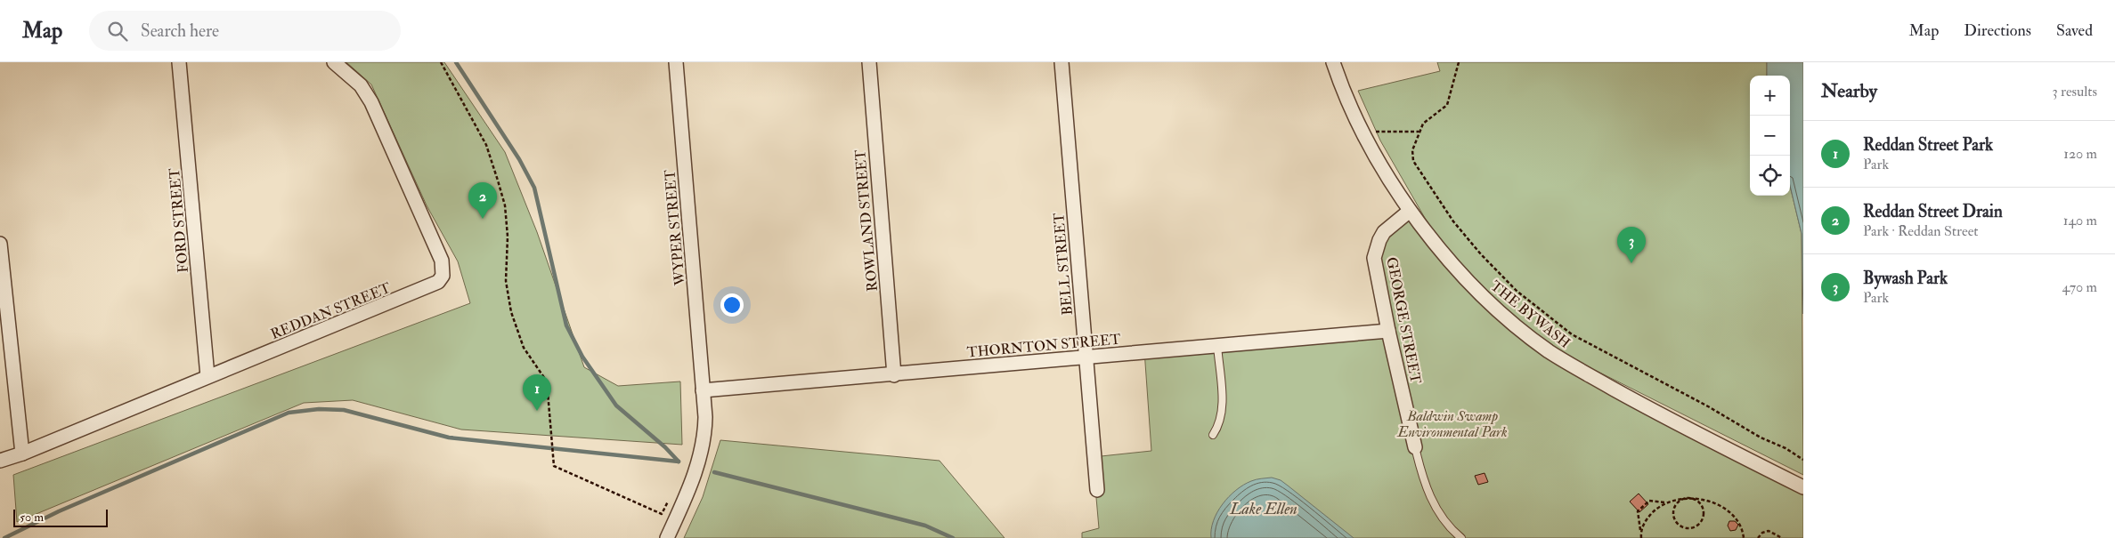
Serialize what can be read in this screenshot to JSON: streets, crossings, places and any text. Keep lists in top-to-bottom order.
{
  "streets": {
    "street": [
      "FORD STREET",
      "ROWLAND STREET",
      "WYPER STREET",
      "BELL STREET",
      "REDDAN STREET",
      "THE BYWASH",
      "GEORGE STREET",
      "THORNTON STREET"
    ]
  },
  "crossings": [
    ["FORD STREET", "REDDAN STREET"],
    ["ROWLAND STREET", "THORNTON STREET"],
    ["WYPER STREET", "THORNTON STREET"],
    ["BELL STREET", "THORNTON STREET"],
    ["THE BYWASH", "GEORGE STREET"],
    ["GEORGE STREET", "THORNTON STREET"]
  ],
  "water": ["Lake Ellen"],
  "parks": ["Baldwin Swamp Environmental Park"],
  "scale_bar": "50 m",
  "page": {
    "header": "Map",
    "search": "Search here",
    "nav": ["Map", "Directions", "Saved"],
    "heading": ["Nearby", "3 results"],
    "map_buttons": ["+", "−"],
    "list": [
      {
        "mark": "1",
        "name": "Reddan Street Park",
        "note": "Park",
        "value": "120 m"
      },
      {
        "mark": "2",
        "name": "Reddan Street Drain",
        "note": "Park · Reddan Street",
        "value": "140 m"
      },
      {
        "mark": "3",
        "name": "Bywash Park",
        "note": "Park",
        "value": "470 m"
      }
    ],
    "pins": ["2", "3", "1"],
    "scale": "50 m"
  }
}
